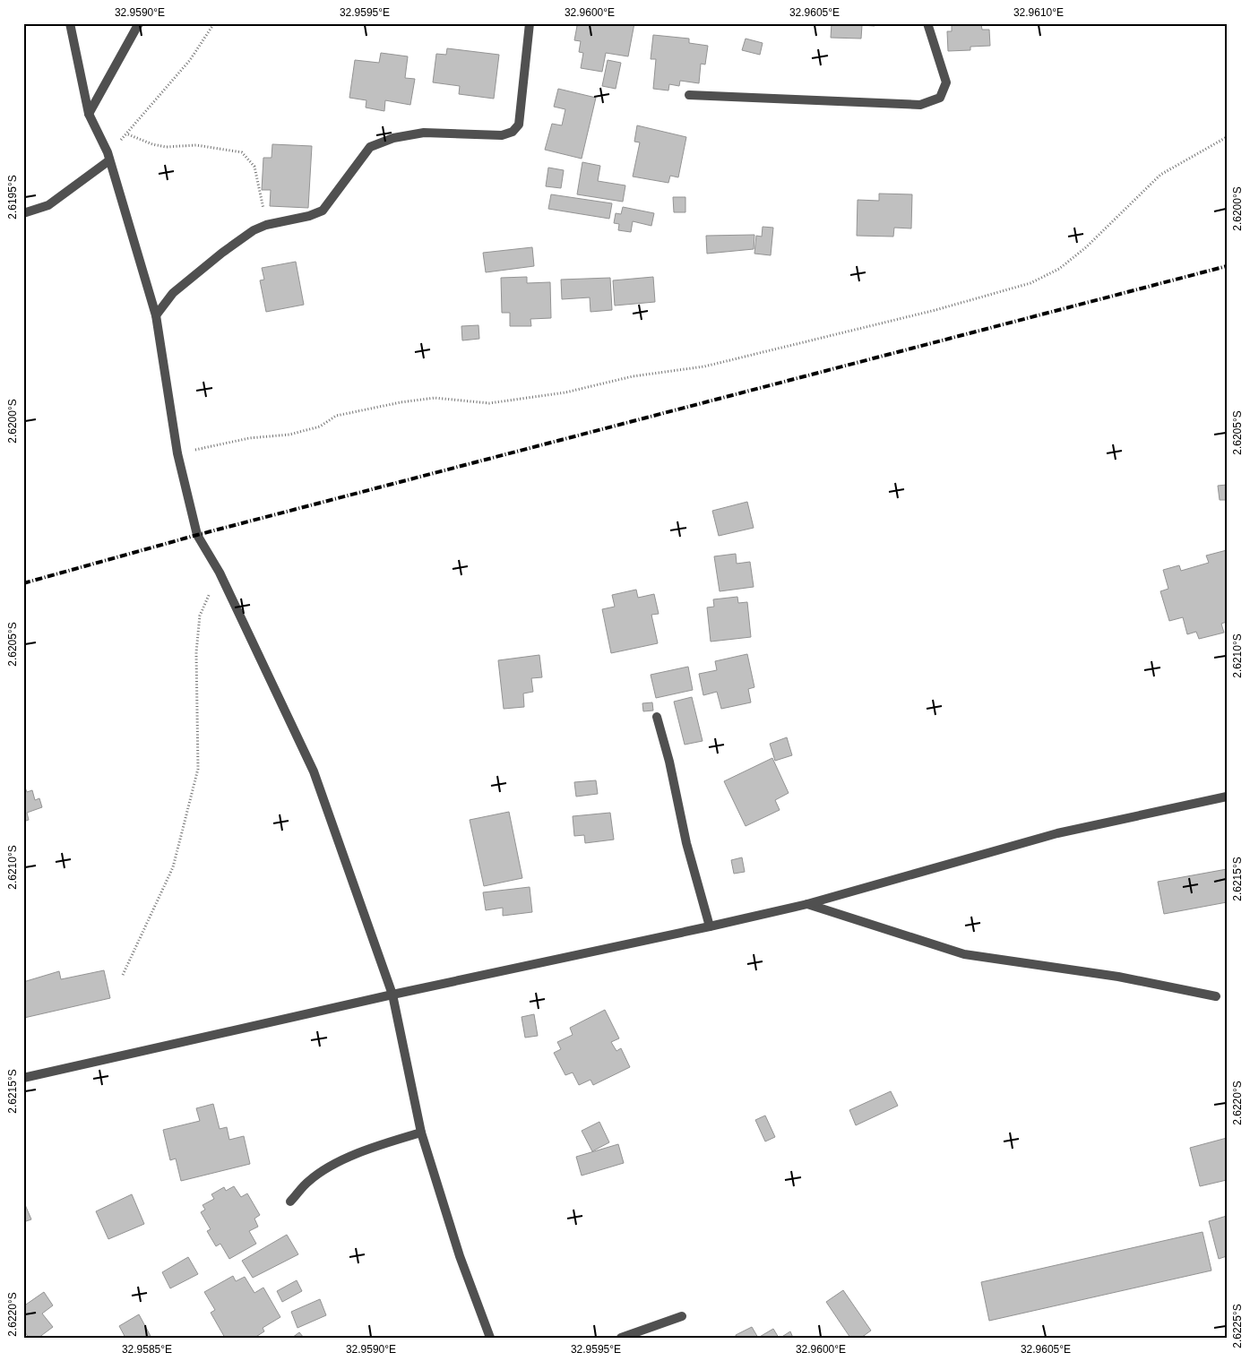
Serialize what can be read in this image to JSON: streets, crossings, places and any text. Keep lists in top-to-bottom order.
{
  "coordinates": [
    "32.9590°E",
    "32.9595°E",
    "32.9600°E",
    "32.9605°E",
    "32.9610°E",
    "2.6195°S",
    "2.6200°S",
    "2.6205°S",
    "2.6210°S",
    "2.6215°S",
    "2.6220°S",
    "2.6225°S",
    "32.9585°E"
  ]
}
